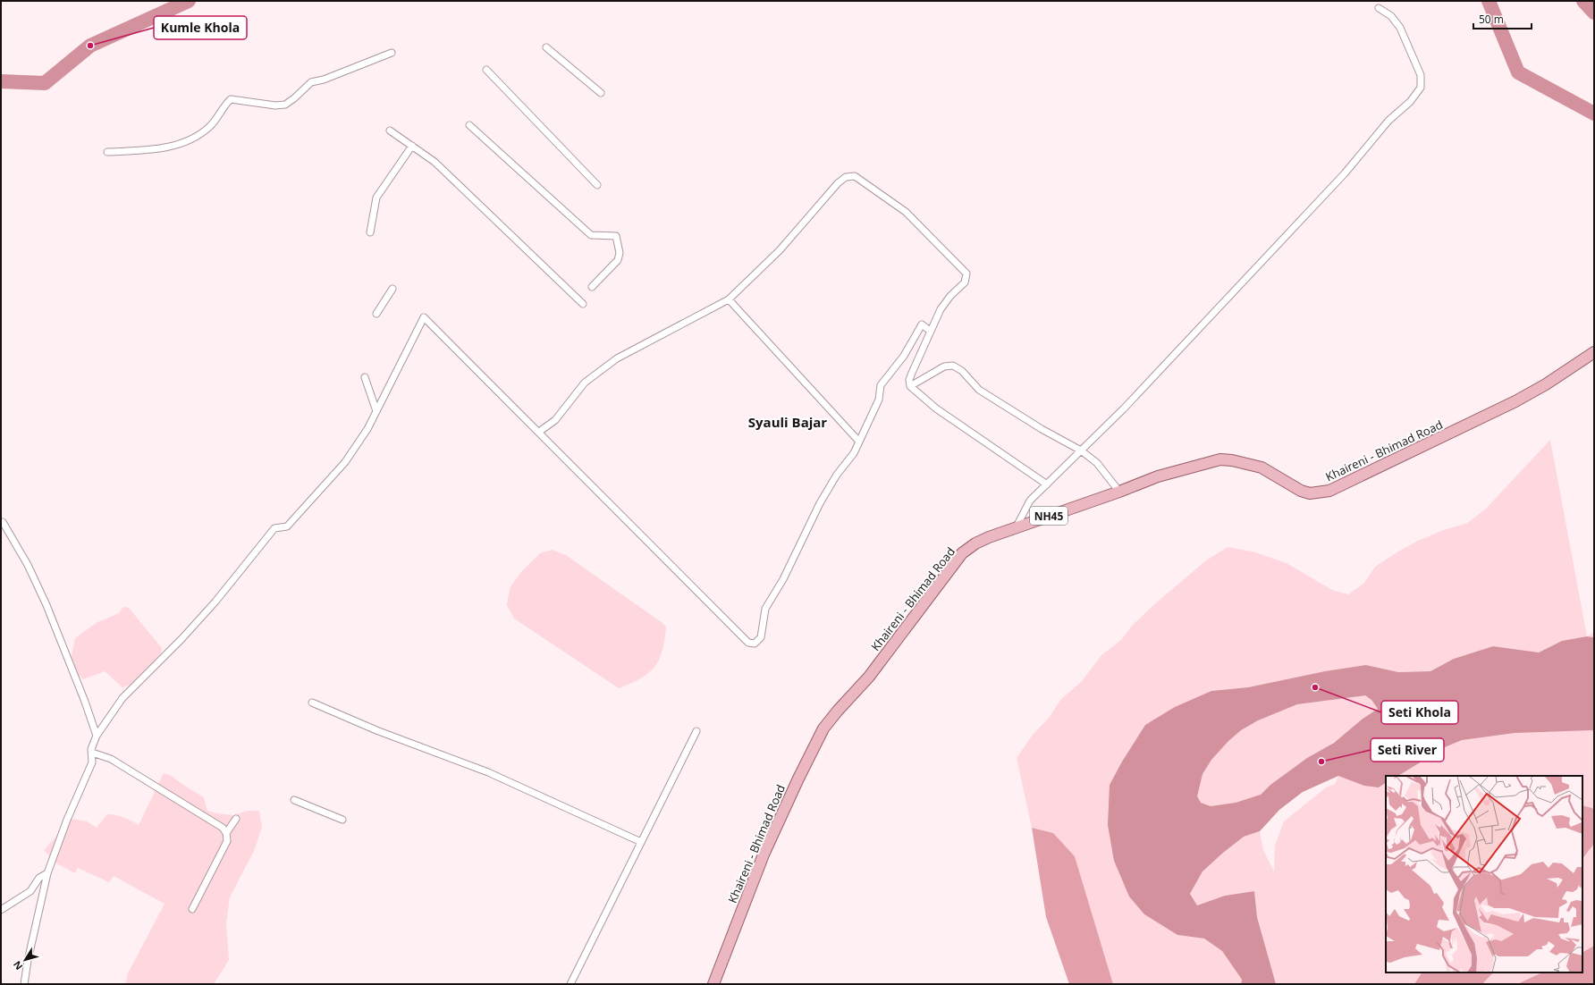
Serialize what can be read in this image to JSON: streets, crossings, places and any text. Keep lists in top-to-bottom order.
{
  "streets": {
    "main road": ["Khaireni - Bhimad Road", "NH45"]
  },
  "districts": ["Syauli Bajar"],
  "places": ["Kumle Khola", "Seti Khola", "Seti River"],
  "scale_bar": "50 m",
  "north": "bottom left"
}
